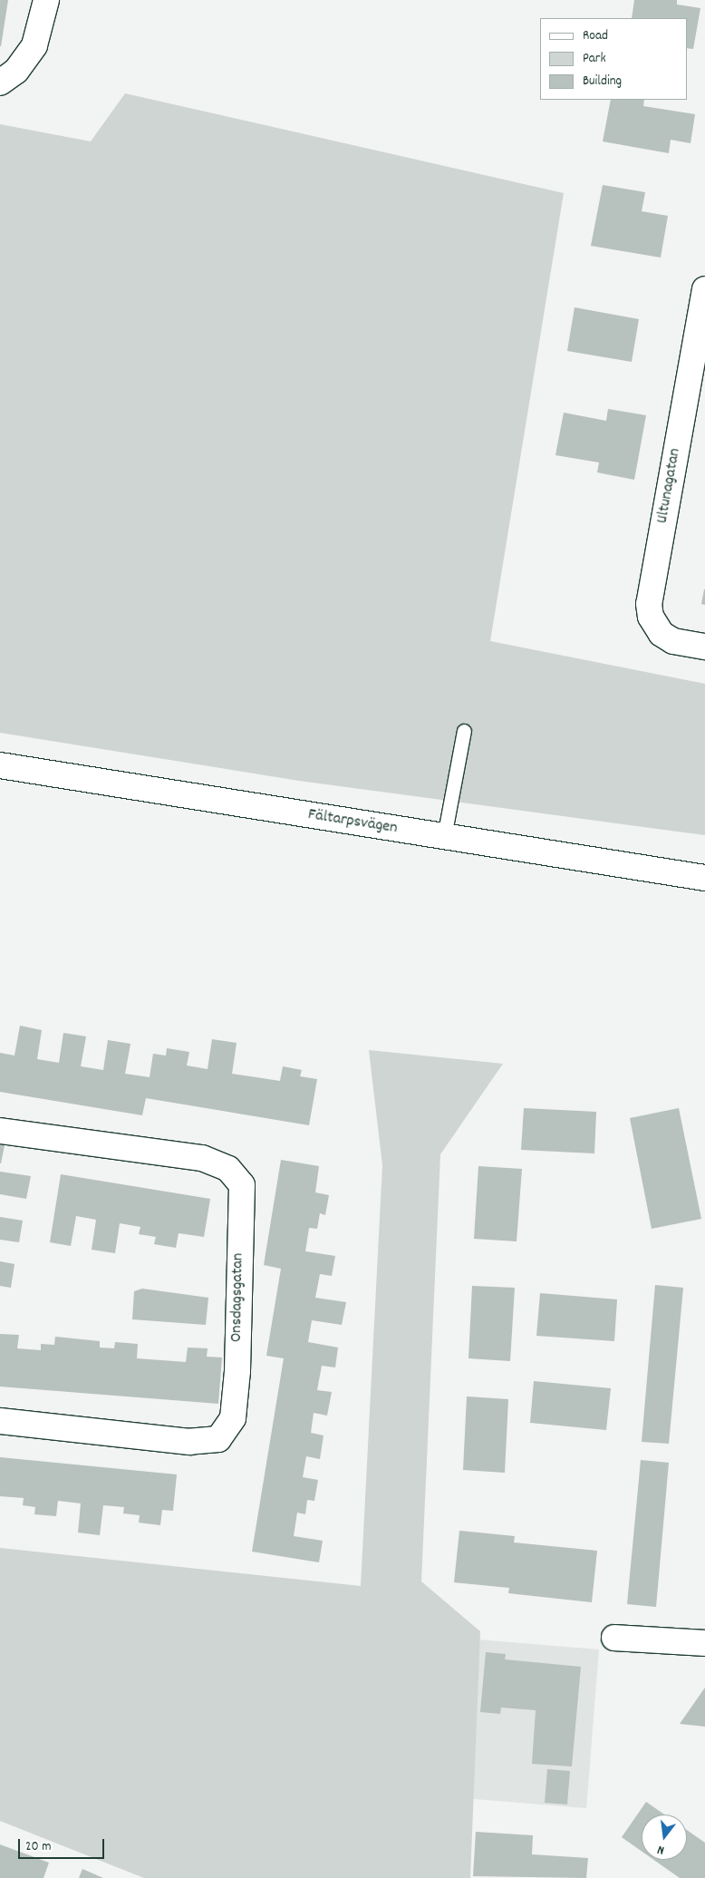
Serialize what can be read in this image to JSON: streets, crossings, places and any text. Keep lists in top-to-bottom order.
{
  "streets": {
    "street": ["Ultunagatan", "Fältarpsvägen", "Onsdagsgatan"]
  },
  "legend": ["Road", "Park", "Building"],
  "scale_bar": "20 m",
  "north": "bottom"
}
